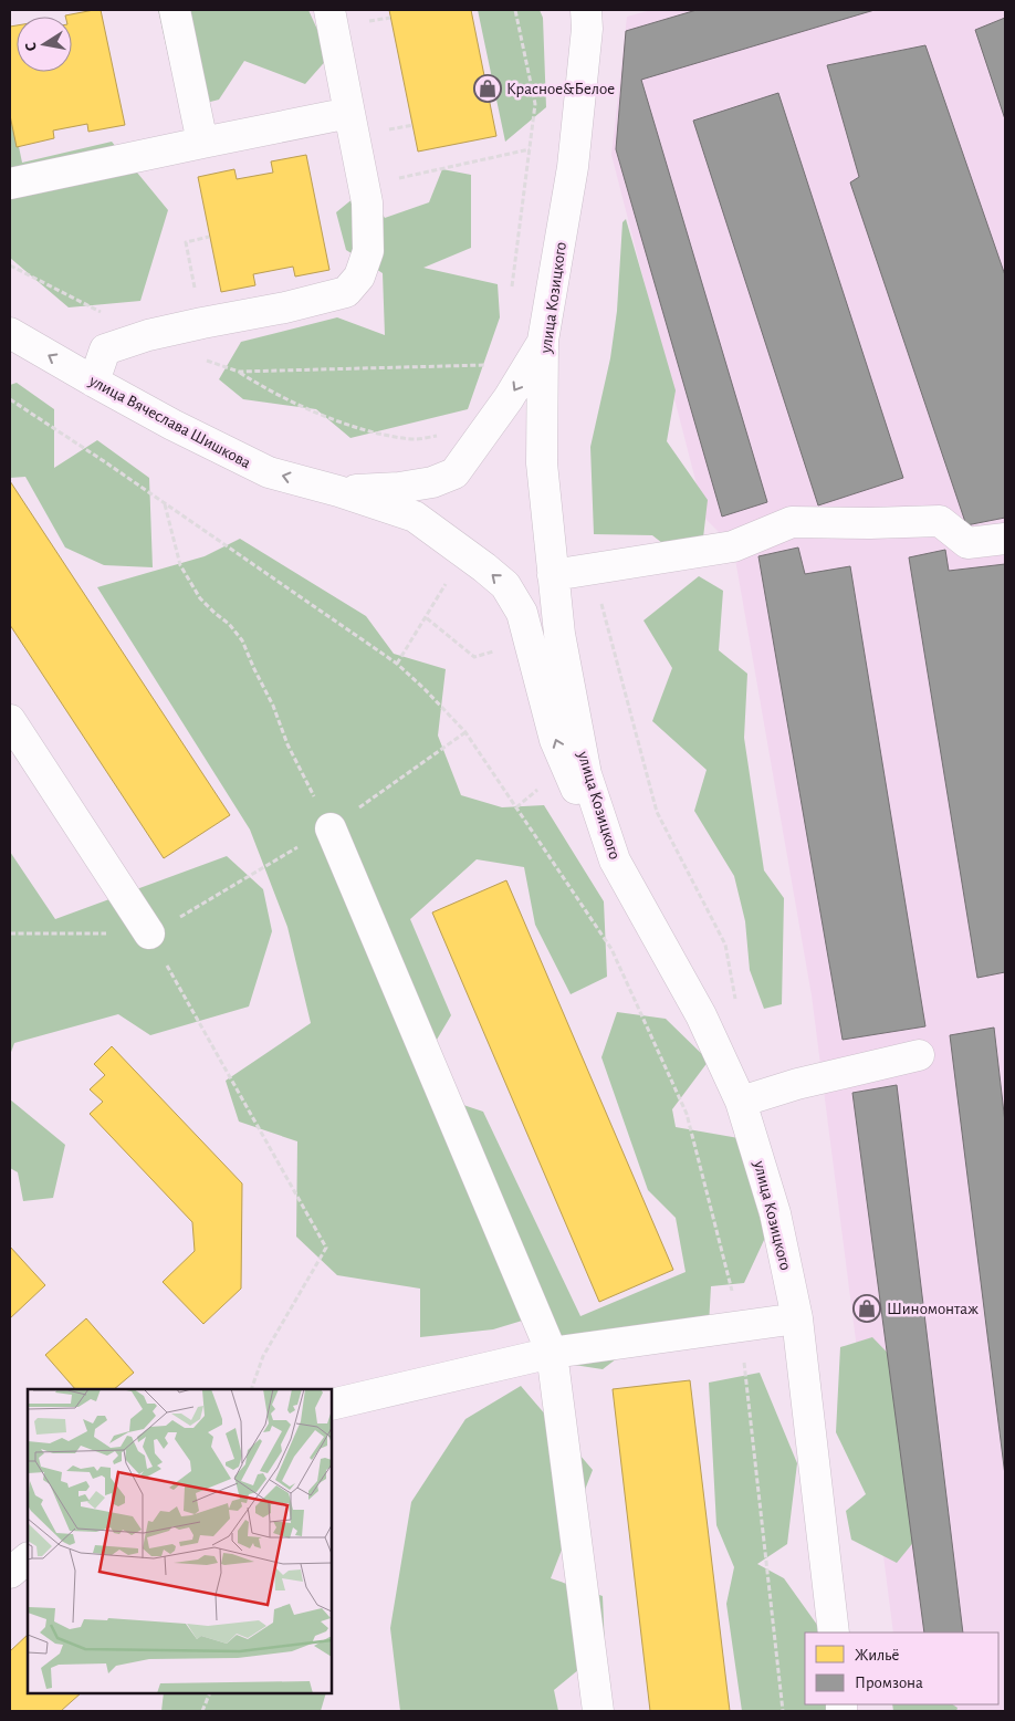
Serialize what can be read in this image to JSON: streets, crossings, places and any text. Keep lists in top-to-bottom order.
{
  "streets": {
    "street": ["улица Козицкого", "улица Вячеслава Шишкова"]
  },
  "one_way": ["улица Вячеслава Шишкова"],
  "places": {
    "shop": ["Красное&Белое", "Шиномонтаж"]
  },
  "legend": ["Жильё", "Промзона"],
  "north": "left"
}
